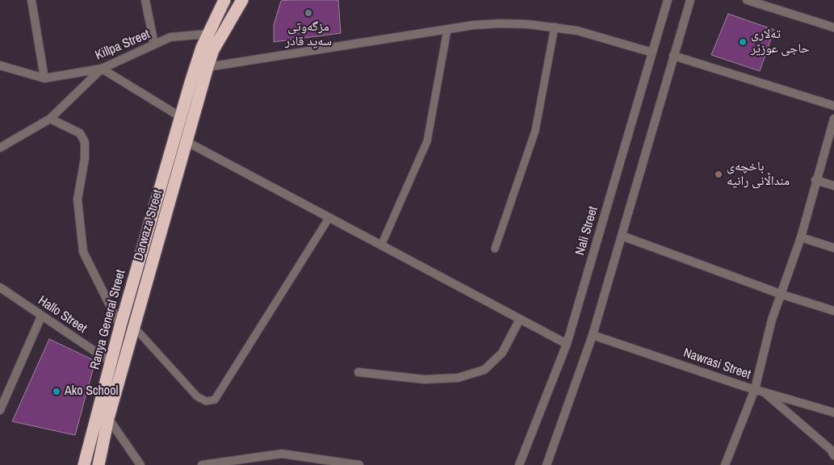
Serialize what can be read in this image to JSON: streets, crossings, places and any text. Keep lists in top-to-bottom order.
{
  "streets": {
    "highway": ["Darwaza Street", "Ranya General Street"],
    "street": [
      "Killpa Street",
      "Nali Street",
      "Hallo Street",
      "Nawrasi Street"
    ]
  },
  "crossings": [
    ["Killpa Street", "Ranya General Street"],
    ["Hallo Street", "Ranya General Street"]
  ],
  "places": [
    "مزگەوتی سەید قادر",
    "تەلاری حاجی عوزێر",
    "باخچەی منداڵانی رانیە",
    "Ako School"
  ]
}
